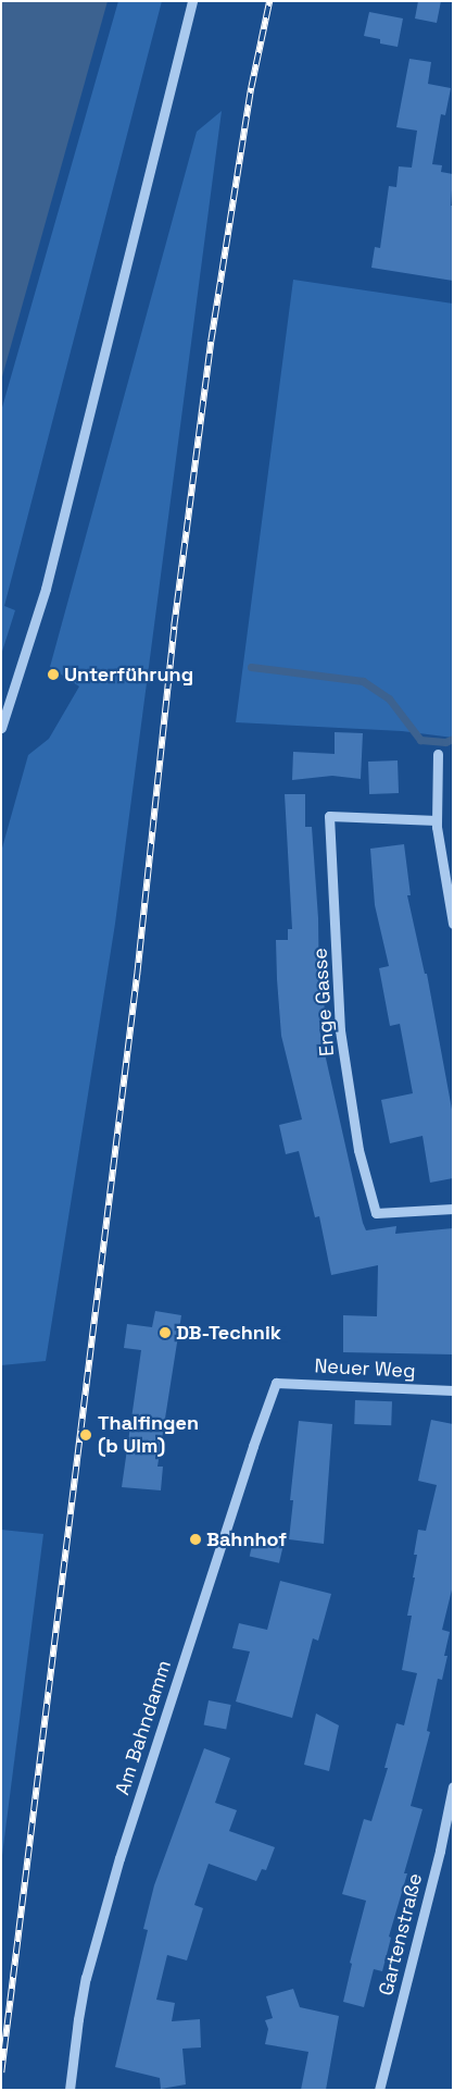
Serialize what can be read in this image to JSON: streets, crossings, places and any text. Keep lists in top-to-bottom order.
{
  "streets": {
    "street": [
      "Enge Gasse",
      "Neuer Weg",
      "Am Bahndamm",
      "Gartenstraße"
    ]
  },
  "crossings": [
    ["Neuer Weg", "Am Bahndamm"]
  ],
  "places": [
    "Unterführung",
    "DB-Technik",
    "Thalfingen (b Ulm)",
    "Bahnhof"
  ]
}
